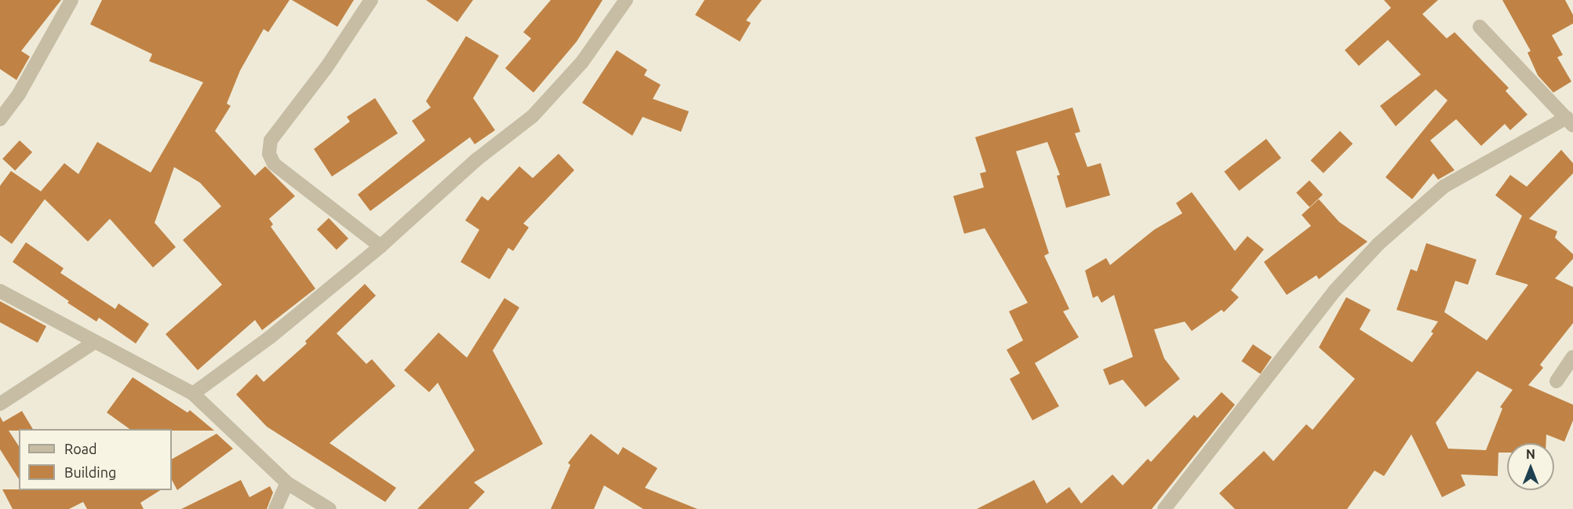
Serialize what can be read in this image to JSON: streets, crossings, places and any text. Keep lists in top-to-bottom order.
{
  "legend": ["Road", "Building"],
  "north": "top"
}
